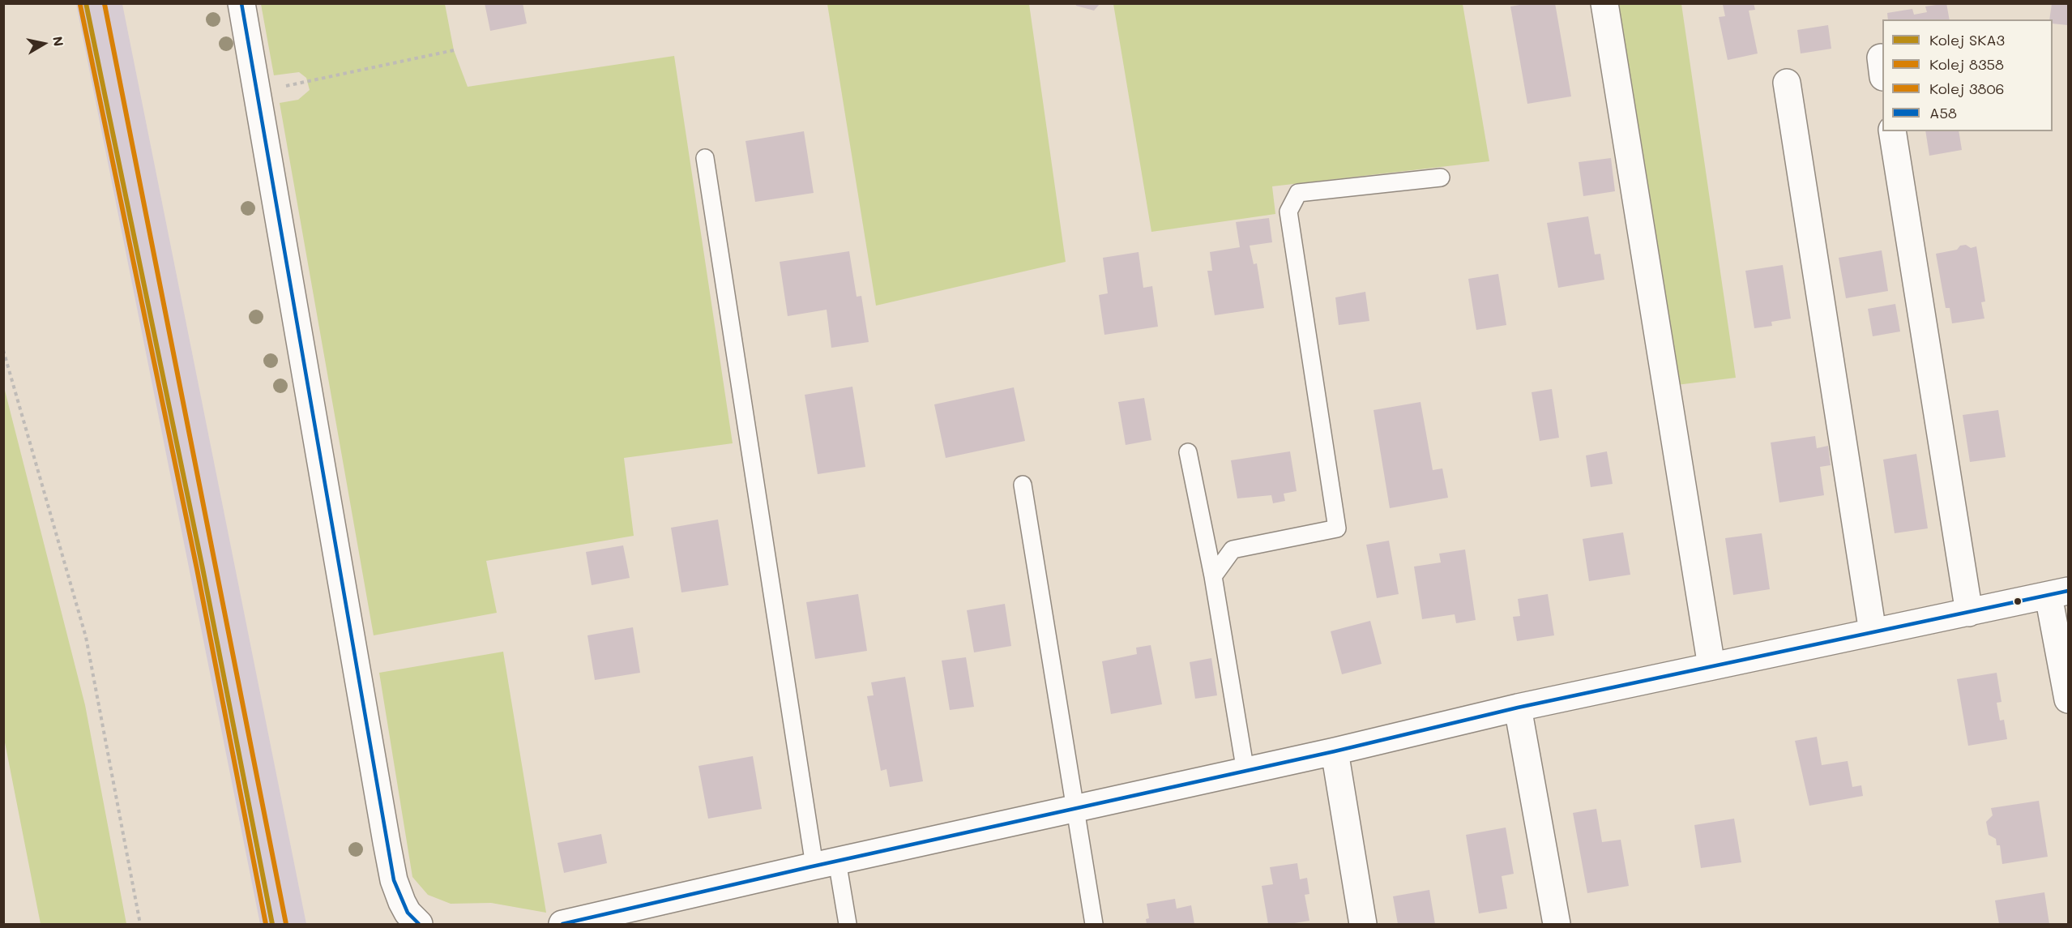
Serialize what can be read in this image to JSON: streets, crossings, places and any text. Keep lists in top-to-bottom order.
{
  "lines": [
    "rail line SKA3",
    "transit line A58",
    "rail line 3806",
    "rail line 8358"
  ],
  "legend": [
    "Kolej SKA3",
    "Kolej 8358",
    "Kolej 3806",
    "A58"
  ],
  "north": "right"
}
